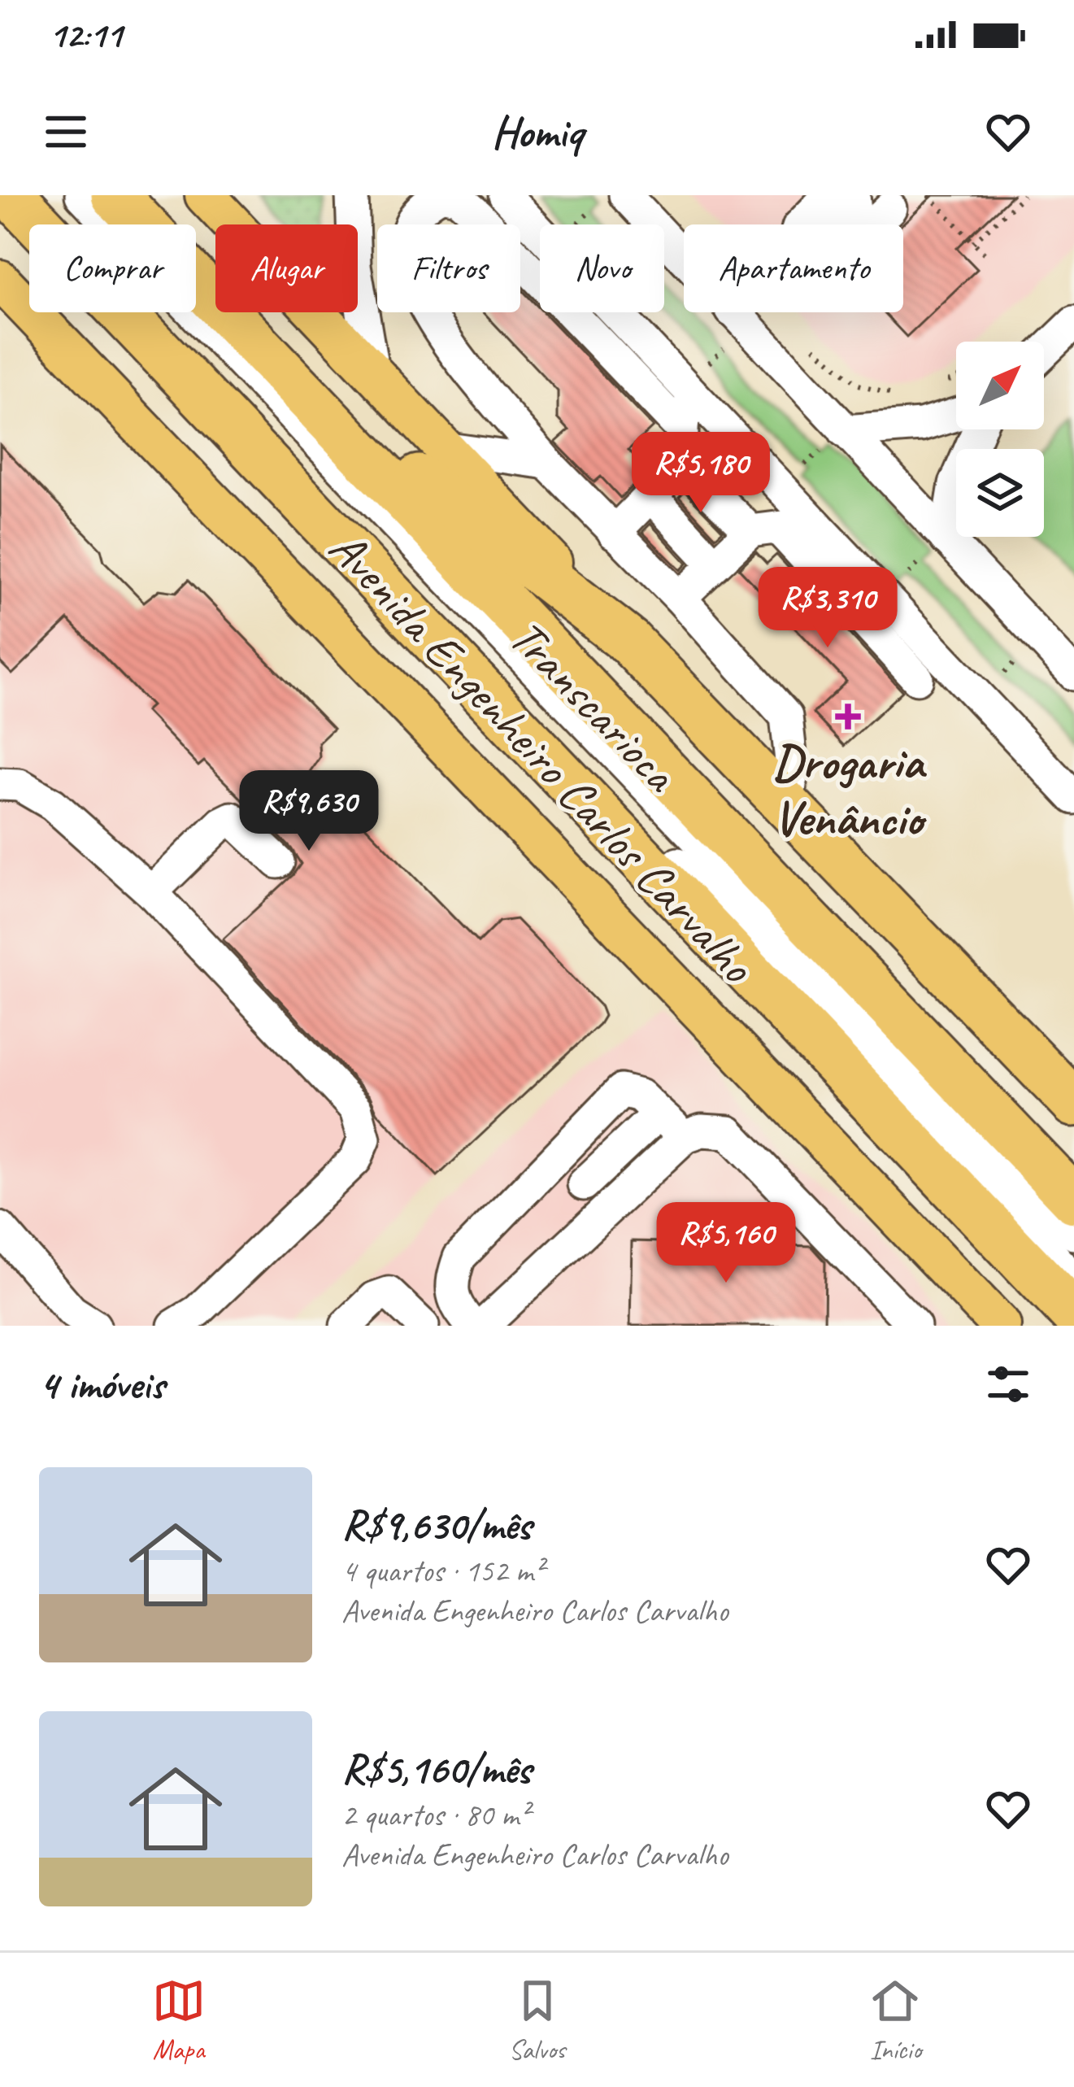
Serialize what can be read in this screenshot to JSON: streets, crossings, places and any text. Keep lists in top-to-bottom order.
{
  "streets": {
    "highway": ["Avenida Engenheiro Carlos Carvalho"],
    "street": ["Transcarioca"]
  },
  "places": {
    "health": ["Drogaria Venâncio"]
  },
  "north": "top right",
  "page": {
    "status": "12:11",
    "header": "Homiq",
    "chip": [
      "Comprar",
      "Alugar",
      "Filtros",
      "Novo",
      "Apartamento"
    ],
    "price": [
      "R$5,180",
      "R$3,310",
      "R$9,630",
      "R$5,160"
    ],
    "heading": "4 imóveis",
    "list": [
      {
        "name": "R$9,630/mês",
        "note": "4 quartos · 152 m² · Avenida Engenheiro Carlos Carvalho"
      },
      {
        "name": "R$5,160/mês",
        "note": "2 quartos · 80 m² · Avenida Engenheiro Carlos Carvalho"
      }
    ],
    "tabs": ["Mapa", "Salvos", "Início"]
  }
}
